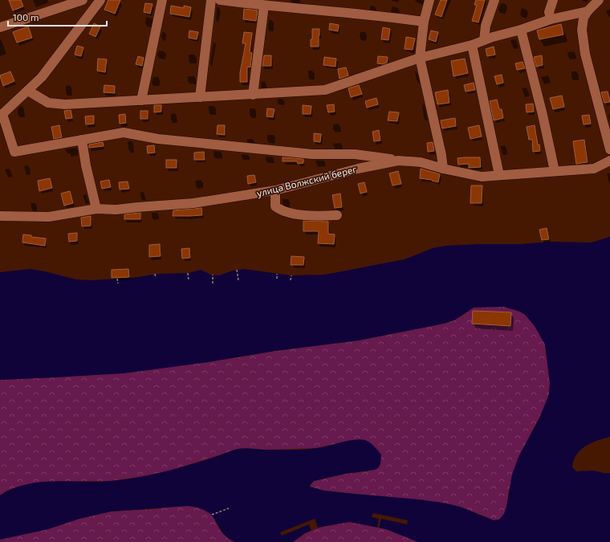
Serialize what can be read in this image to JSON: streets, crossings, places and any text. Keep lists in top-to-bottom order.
{
  "streets": {
    "street": ["улица Волжский берег"]
  },
  "scale_bar": "100 m"
}
